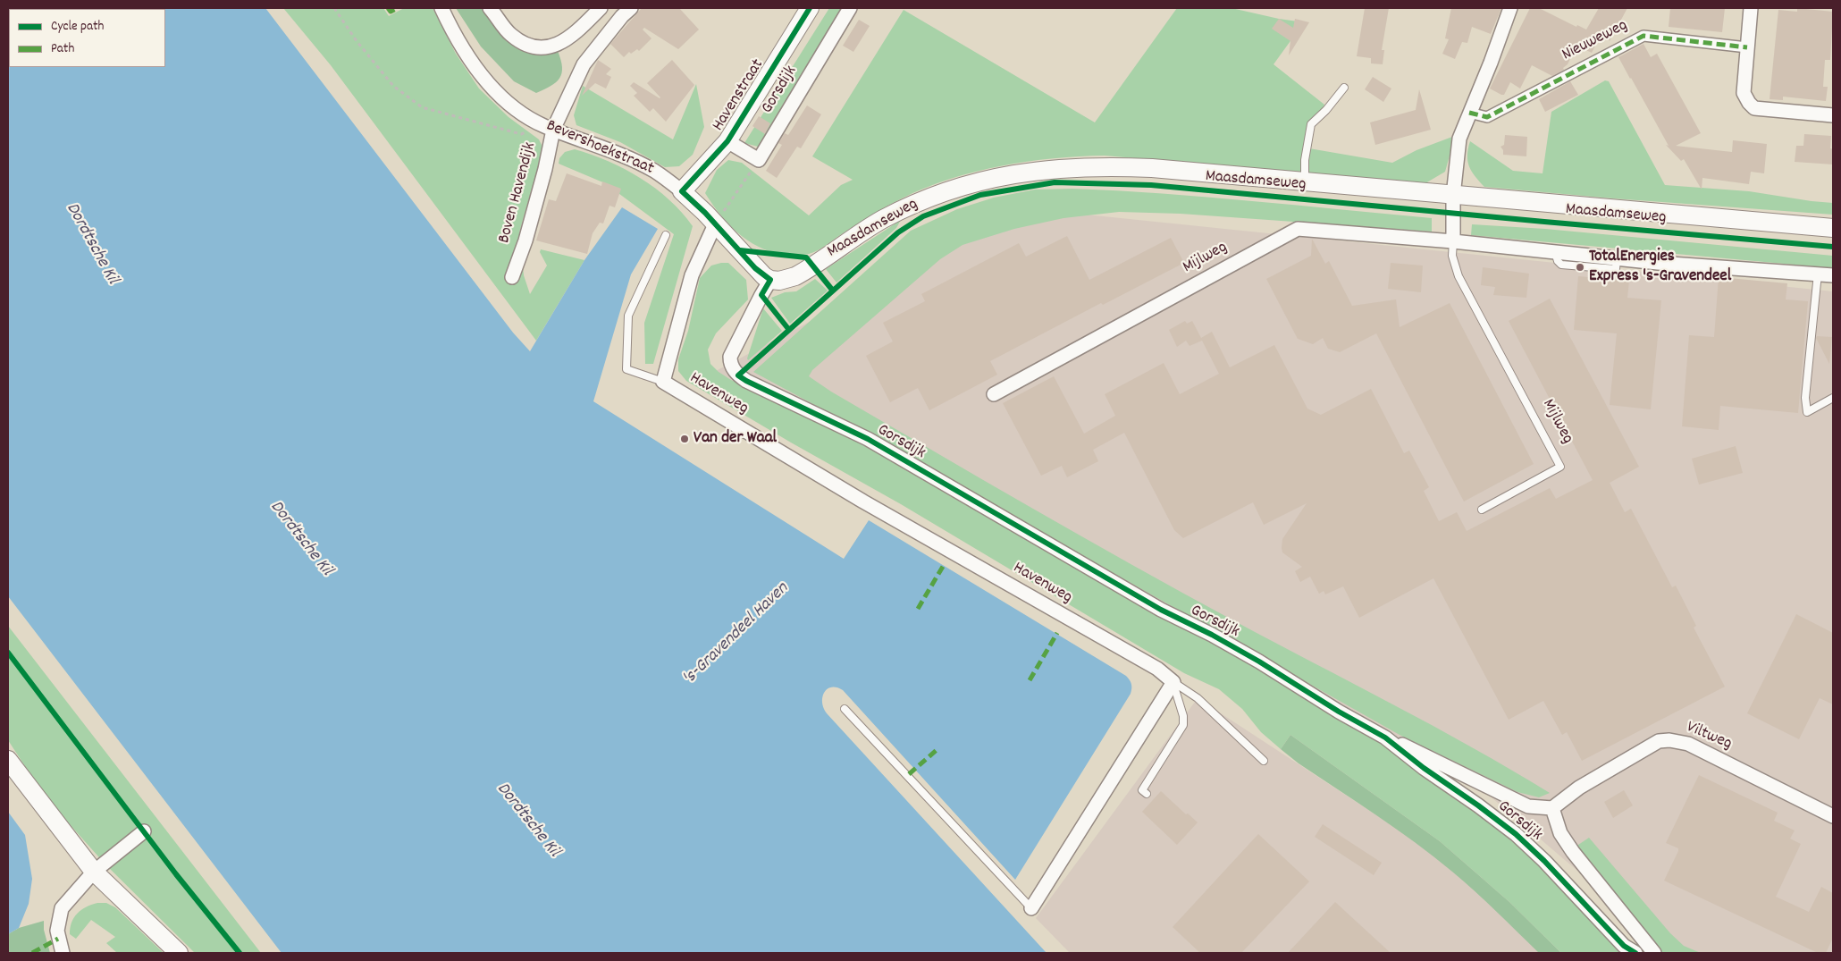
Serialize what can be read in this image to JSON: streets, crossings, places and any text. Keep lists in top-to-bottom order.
{
  "streets": {
    "street": [
      "Nieuweweg",
      "Gorsdijk",
      "Havenstraat",
      "Bevershoekstraat",
      "Maasdamseweg",
      "Boven Havendijk",
      "Mijlweg",
      "Havenweg",
      "Viltweg"
    ]
  },
  "crossings": [
    ["Gorsdijk", "Bevershoekstraat"],
    ["Gorsdijk", "Maasdamseweg"],
    ["Gorsdijk", "Viltweg"],
    ["Havenstraat", "Bevershoekstraat"],
    ["Bevershoekstraat", "Maasdamseweg"],
    ["Bevershoekstraat", "Boven Havendijk"],
    ["Bevershoekstraat", "Havenweg"],
    ["Maasdamseweg", "Mijlweg"]
  ],
  "water": ["Dordtsche Kil", "'s-Gravendeel Haven"],
  "places": ["TotalEnergies Express 's-Gravendeel", "Van der Waal"],
  "legend": ["Cycle path", "Path"]
}
